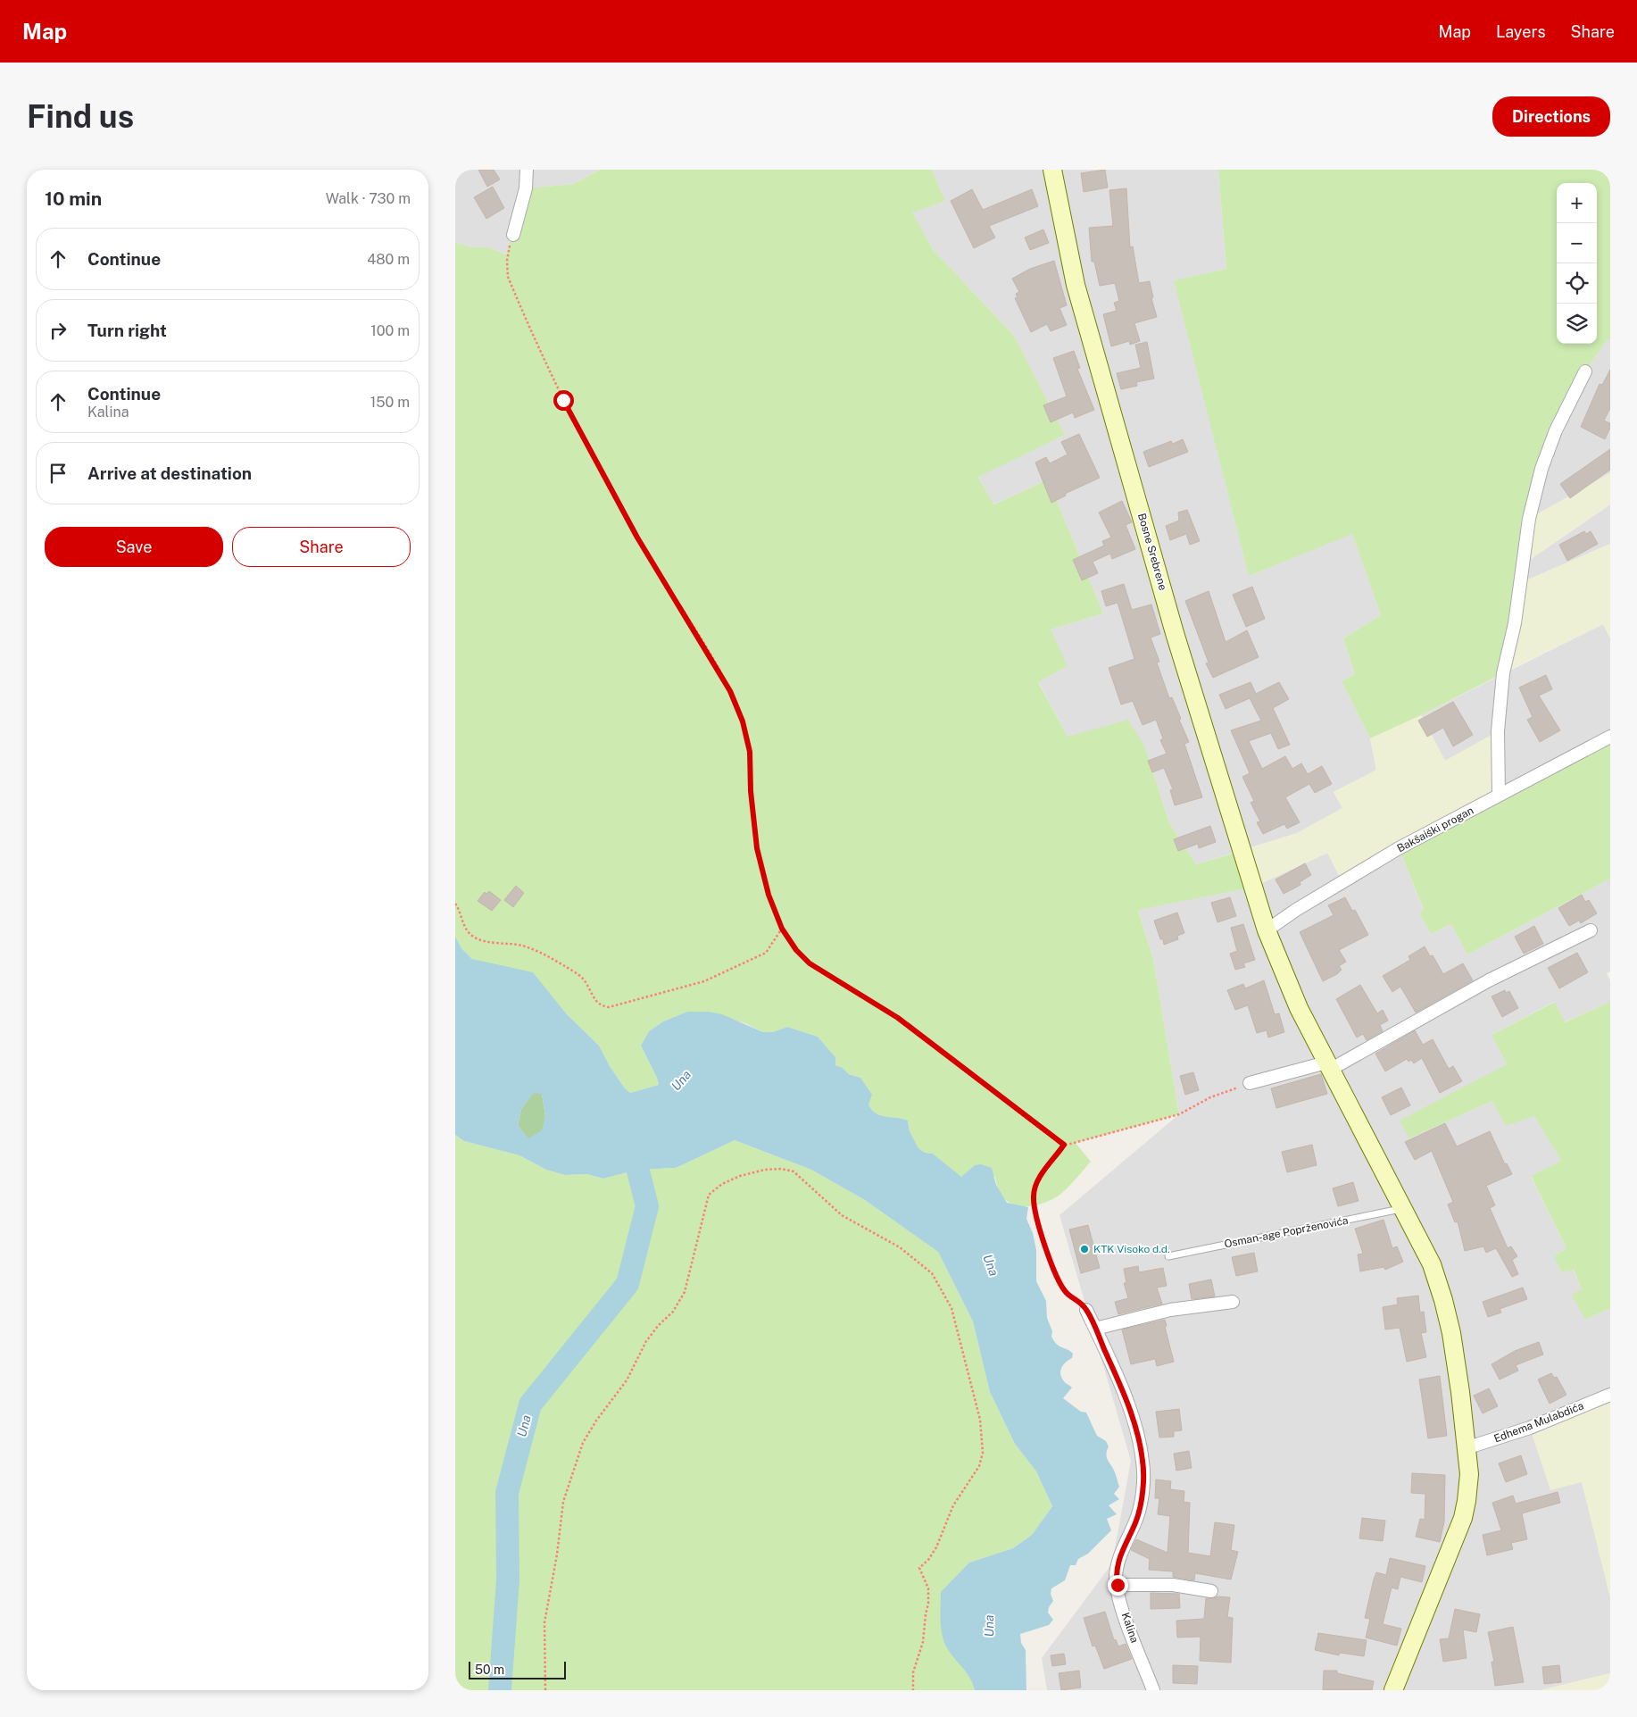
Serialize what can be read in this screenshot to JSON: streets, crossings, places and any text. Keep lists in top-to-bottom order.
{
  "streets": {
    "street": [
      "Bosne Srebrene",
      "Bakšaiški progan",
      "Edhema Mulabdića",
      "Kalina"
    ],
    "lane": ["Osman-age Poprženovića"]
  },
  "crossings": [
    ["Bosne Srebrene", "Bakšaiški progan"],
    ["Bosne Srebrene", "Osman-age Poprženovića"],
    ["Bosne Srebrene", "Edhema Mulabdića"]
  ],
  "water": ["Una"],
  "places": ["KTK Visoko d.d."],
  "scale_bar": "50 m",
  "page": {
    "header": "Map",
    "nav": ["Map", "Layers", "Share"],
    "buttons": [
      "Directions",
      ["Save", "Share"]
    ],
    "title": "Find us",
    "heading": ["10 min", "Walk · 730 m"],
    "map_buttons": ["+", "−"],
    "list": [
      ["Continue", "480 m"],
      ["Turn right", "100 m"],
      ["Continue", "Kalina", "150 m"],
      "Arrive at destination"
    ],
    "scale": "50 m"
  }
}
